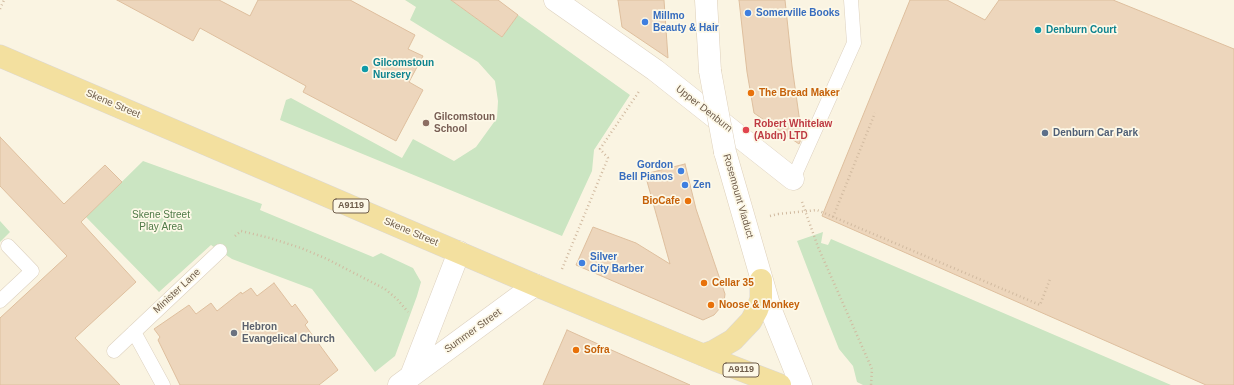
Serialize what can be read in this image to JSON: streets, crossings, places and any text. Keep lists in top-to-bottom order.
{
  "streets": {
    "main road": ["Skene Street", "A9119"],
    "street": ["Upper Denburn", "Rosemount Viaduct", "Summer Street"],
    "lane": ["Minister Lane"]
  },
  "crossings": [
    ["Skene Street", "Summer Street"]
  ],
  "parks": ["Skene Street Play Area"],
  "places": [
    "Somerville Books",
    "Millmo Beauty & Hair",
    "Denburn Court",
    "Gilcomstoun Nursery",
    "The Bread Maker",
    "Gilcomstoun School",
    "Robert Whitelaw (Abdn) LTD",
    "Denburn Car Park",
    "Gordon Bell Pianos",
    "Zen",
    "BioCafe",
    "Silver City Barber",
    "Cellar 35",
    "Noose & Monkey",
    "Hebron Evangelical Church",
    "Sofra"
  ]
}
